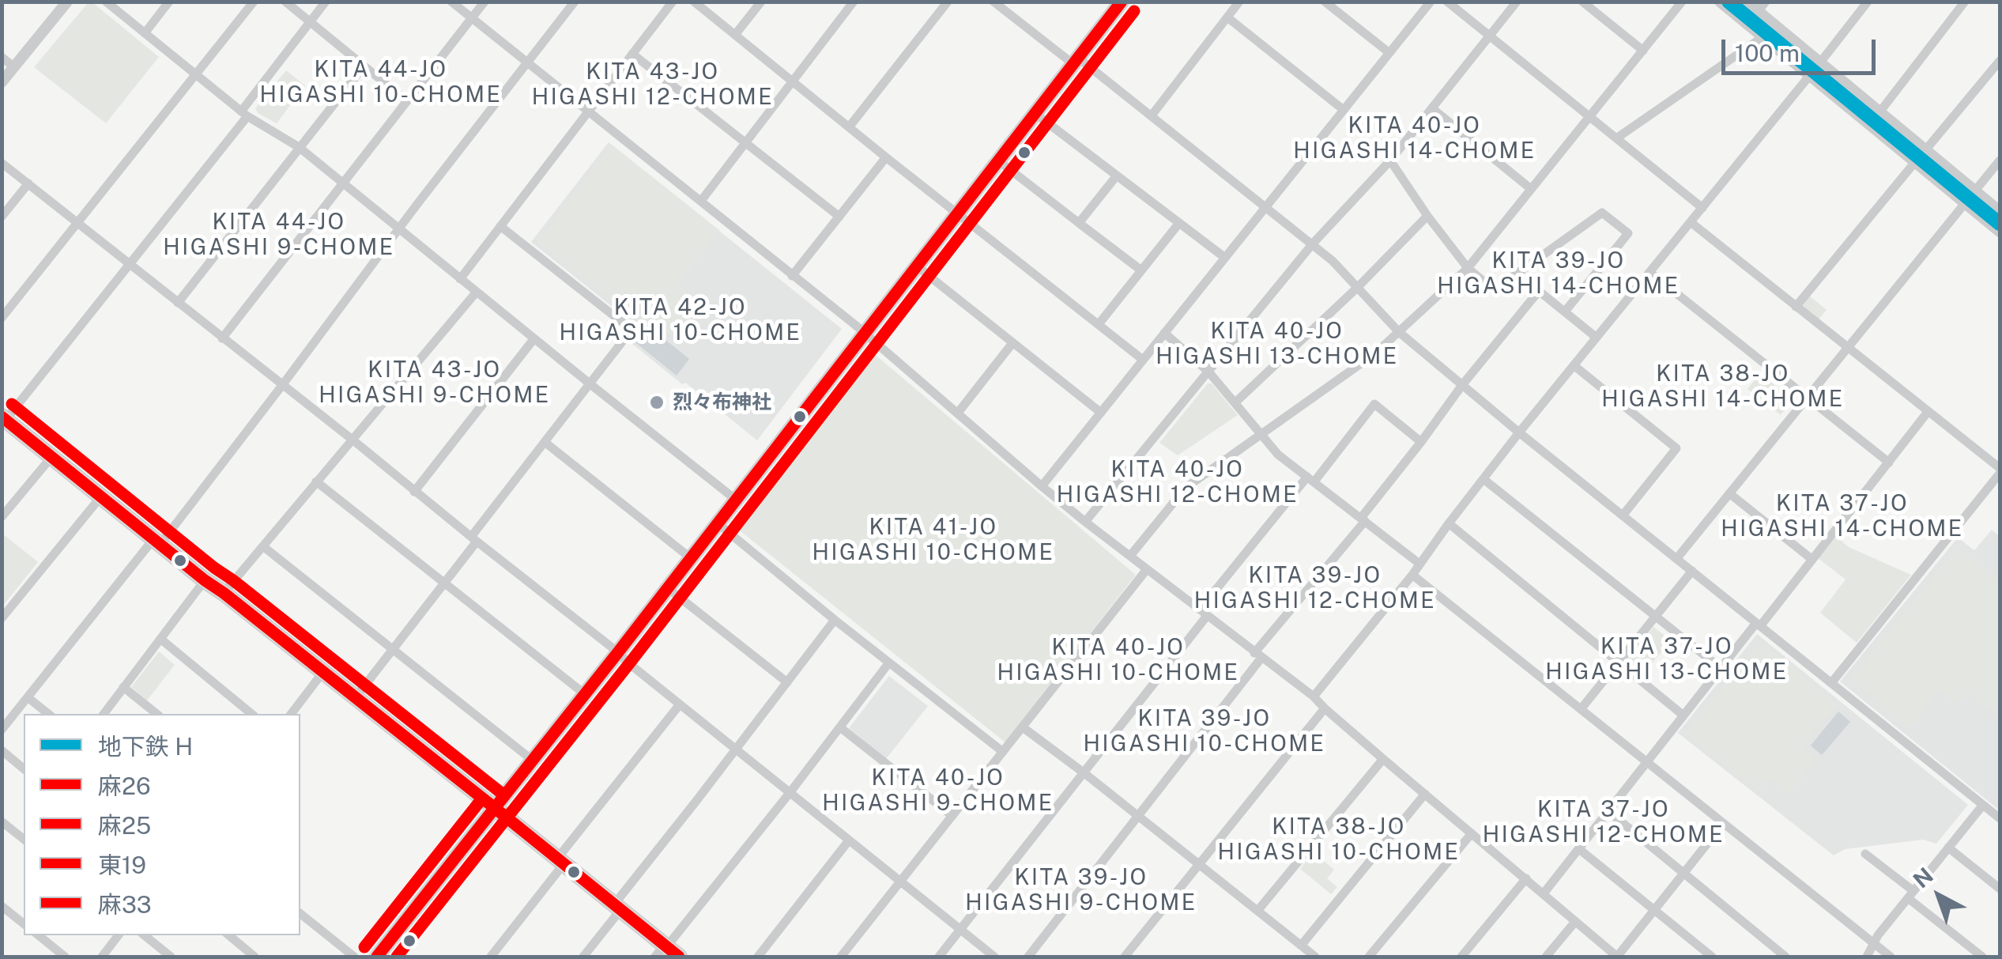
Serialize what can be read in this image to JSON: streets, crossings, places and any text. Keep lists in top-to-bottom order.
{
  "districts": [
    "KITA 44-JO HIGASHI 10-CHOME",
    "KITA 43-JO HIGASHI 12-CHOME",
    "KITA 40-JO HIGASHI 14-CHOME",
    "KITA 44-JO HIGASHI 9-CHOME",
    "KITA 39-JO HIGASHI 14-CHOME",
    "KITA 42-JO HIGASHI 10-CHOME",
    "KITA 40-JO HIGASHI 13-CHOME",
    "KITA 43-JO HIGASHI 9-CHOME",
    "KITA 38-JO HIGASHI 14-CHOME",
    "KITA 40-JO HIGASHI 12-CHOME",
    "KITA 37-JO HIGASHI 14-CHOME",
    "KITA 41-JO HIGASHI 10-CHOME",
    "KITA 39-JO HIGASHI 12-CHOME",
    "KITA 37-JO HIGASHI 13-CHOME",
    "KITA 40-JO HIGASHI 10-CHOME",
    "KITA 39-JO HIGASHI 10-CHOME",
    "KITA 40-JO HIGASHI 9-CHOME",
    "KITA 37-JO HIGASHI 12-CHOME",
    "KITA 38-JO HIGASHI 10-CHOME",
    "KITA 39-JO HIGASHI 9-CHOME"
  ],
  "places": ["烈々布神社"],
  "lines": [
    "metro line H",
    "transit line 麻26",
    "transit line 麻25",
    "transit line 麻33",
    "transit line 東19"
  ],
  "legend": [
    "地下鉄 H",
    "麻26",
    "麻25",
    "東19",
    "麻33"
  ],
  "scale_bar": "100 m",
  "north": "top left"
}
